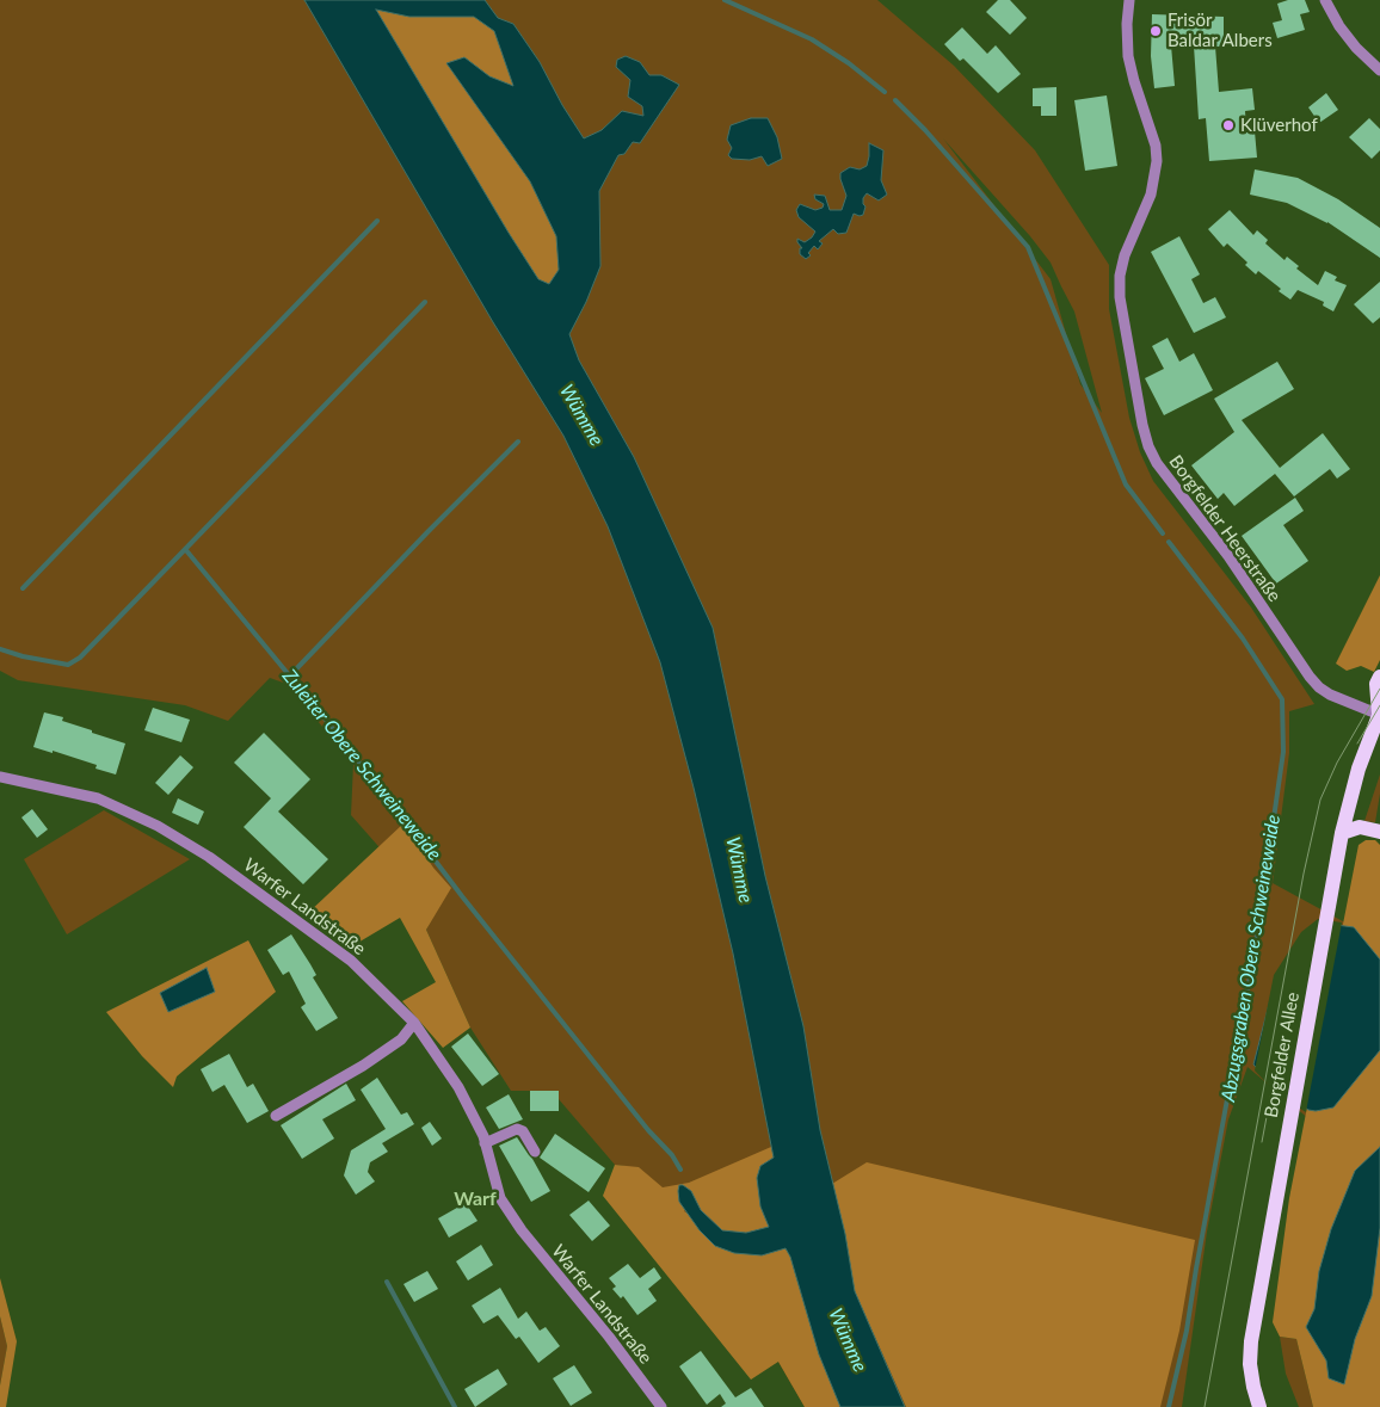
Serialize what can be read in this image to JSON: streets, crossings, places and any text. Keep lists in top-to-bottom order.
{
  "streets": {
    "main road": ["Borgfelder Allee"],
    "street": ["Borgfelder Heerstraße", "Warfer Landstraße"]
  },
  "crossings": [
    ["Borgfelder Heerstraße", "Borgfelder Allee"]
  ],
  "districts": ["Warf"],
  "water": ["Wümme", "Zuleiter Obere Schweineweide", "Abzugsgraben Obere Schweineweide"],
  "places": ["Frisör Baldar Albers", "Klüverhof"]
}
